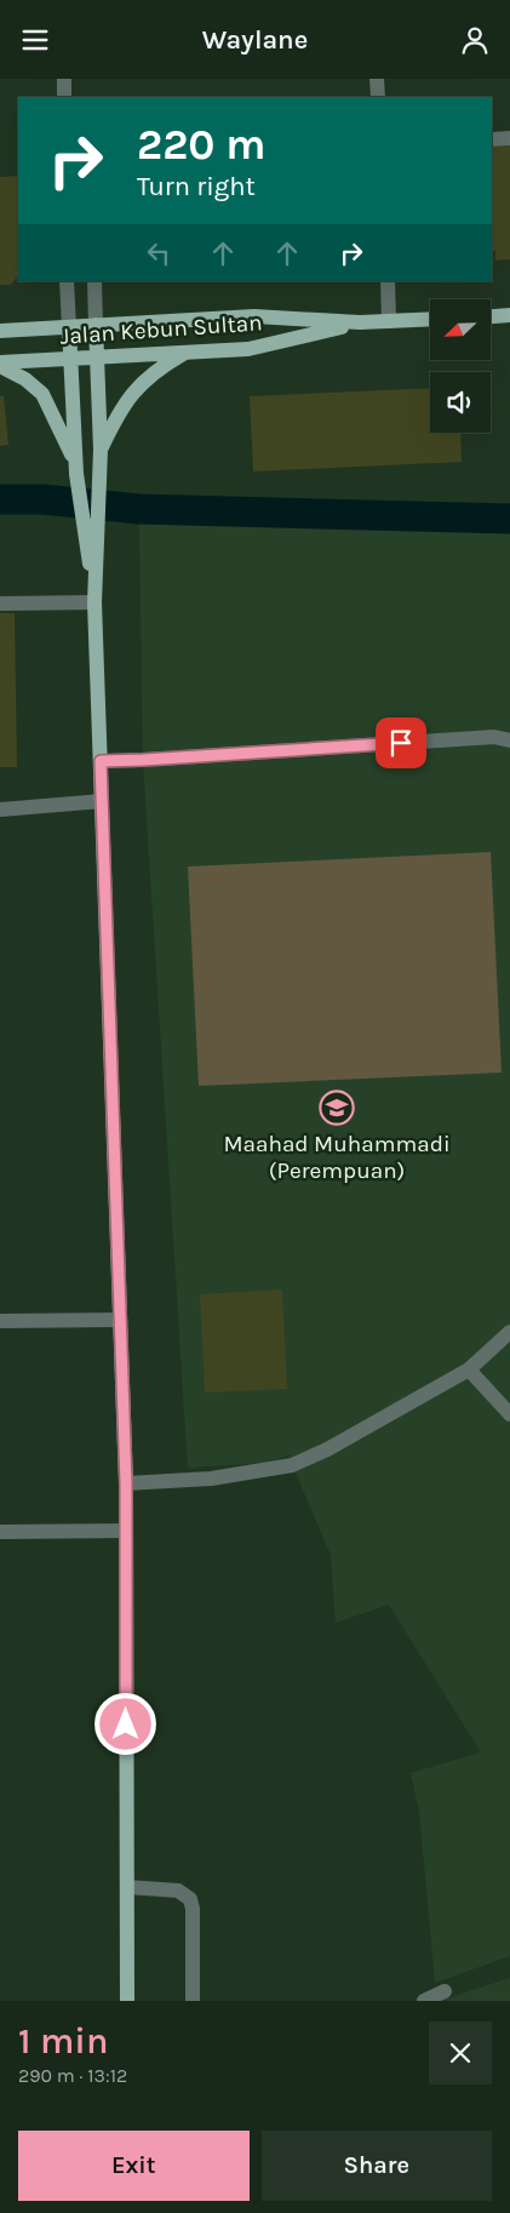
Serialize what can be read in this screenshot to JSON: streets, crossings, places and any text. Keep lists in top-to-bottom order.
{
  "streets": {
    "main road": ["Jalan Kebun Sultan"]
  },
  "places": {
    "school or university": ["Maahad Muhammadi (Perempuan)"]
  },
  "north": "bottom left",
  "page": {
    "header": "Waylane",
    "turn": ["220 m", "Turn right"],
    "heading": ["1 min", "290 m · 13:12"],
    "buttons": ["Exit", "Share"]
  }
}
